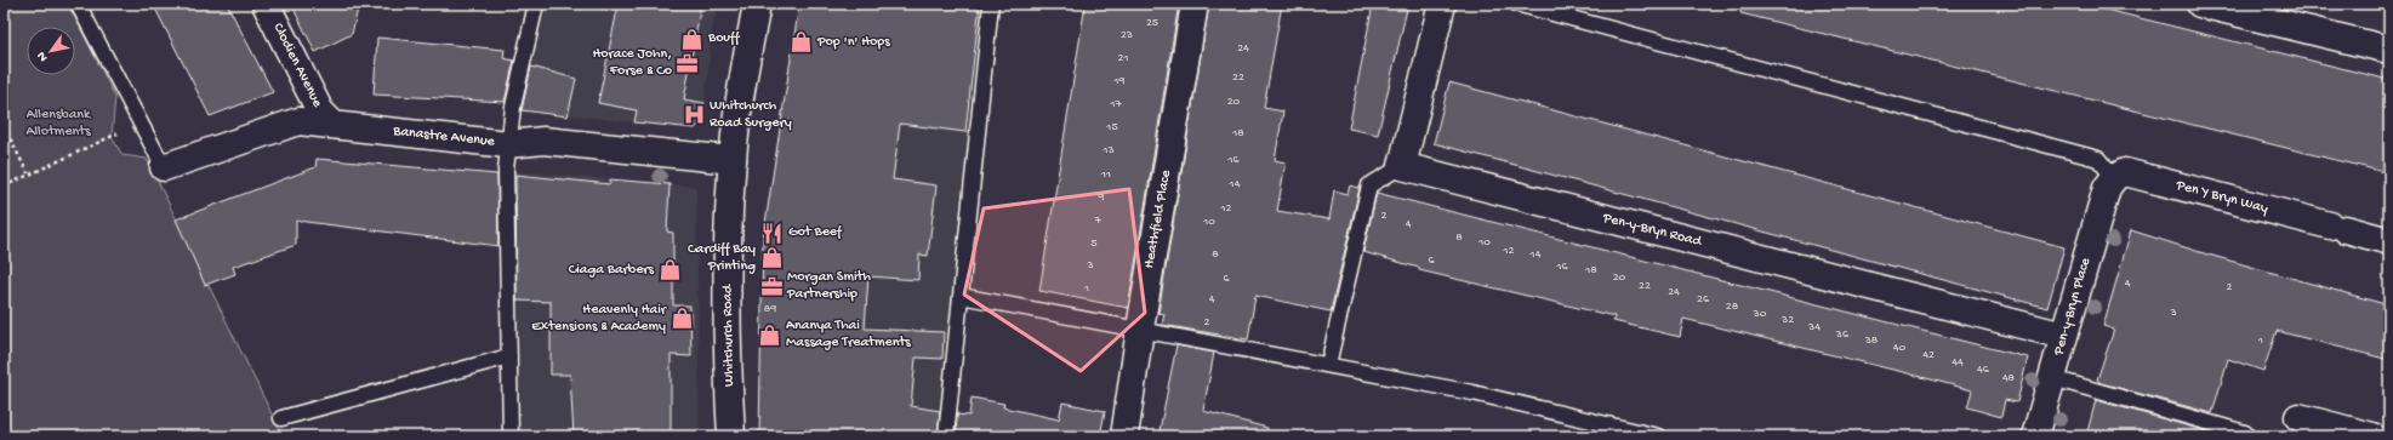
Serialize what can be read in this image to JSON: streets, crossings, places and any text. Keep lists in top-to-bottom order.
{
  "streets": {
    "street": [
      "Clodien Avenue",
      "Banastre Avenue",
      "Pen Y Bryn Way",
      "Heathfield Place",
      "Pen-y-Bryn Road",
      "Pen-y-Bryn Place",
      "Whitchurch Road"
    ]
  },
  "crossings": [
    ["Clodien Avenue", "Banastre Avenue"],
    ["Banastre Avenue", "Whitchurch Road"],
    ["Pen Y Bryn Way", "Pen-y-Bryn Place"],
    ["Pen-y-Bryn Road", "Pen-y-Bryn Place"]
  ],
  "parks": ["Allensbank Allotments"],
  "places": {
    "shop": [
      "Bouff",
      "Pop 'n' Hops",
      "Cardiff Bay Printing",
      "Ciaga Barbers",
      "Heavenly Hair Extensions & Academy",
      "Ananya Thai Massage Treatments"
    ],
    "office": ["Horace John, Forse & Co", "Morgan Smith Partnership"],
    "hospital": ["Whitchurch Road Surgery"],
    "restaurant": ["Got Beef"]
  },
  "house_numbers": [
    "25",
    "23",
    "24",
    "21",
    "22",
    "19",
    "20",
    "17",
    "15",
    "18",
    "13",
    "16",
    "11",
    "14",
    "9",
    "12",
    "2",
    "7",
    "10",
    "4",
    "8",
    "10",
    "5",
    "12",
    "8",
    "14",
    "6",
    "3",
    "16",
    "18",
    "20",
    "6",
    "4",
    "22",
    "2",
    "1",
    "24",
    "4",
    "26",
    "28",
    "89",
    "3",
    "30",
    "32",
    "2",
    "34",
    "36",
    "38",
    "1",
    "40",
    "42",
    "44",
    "46",
    "48"
  ],
  "north": "bottom left"
}
